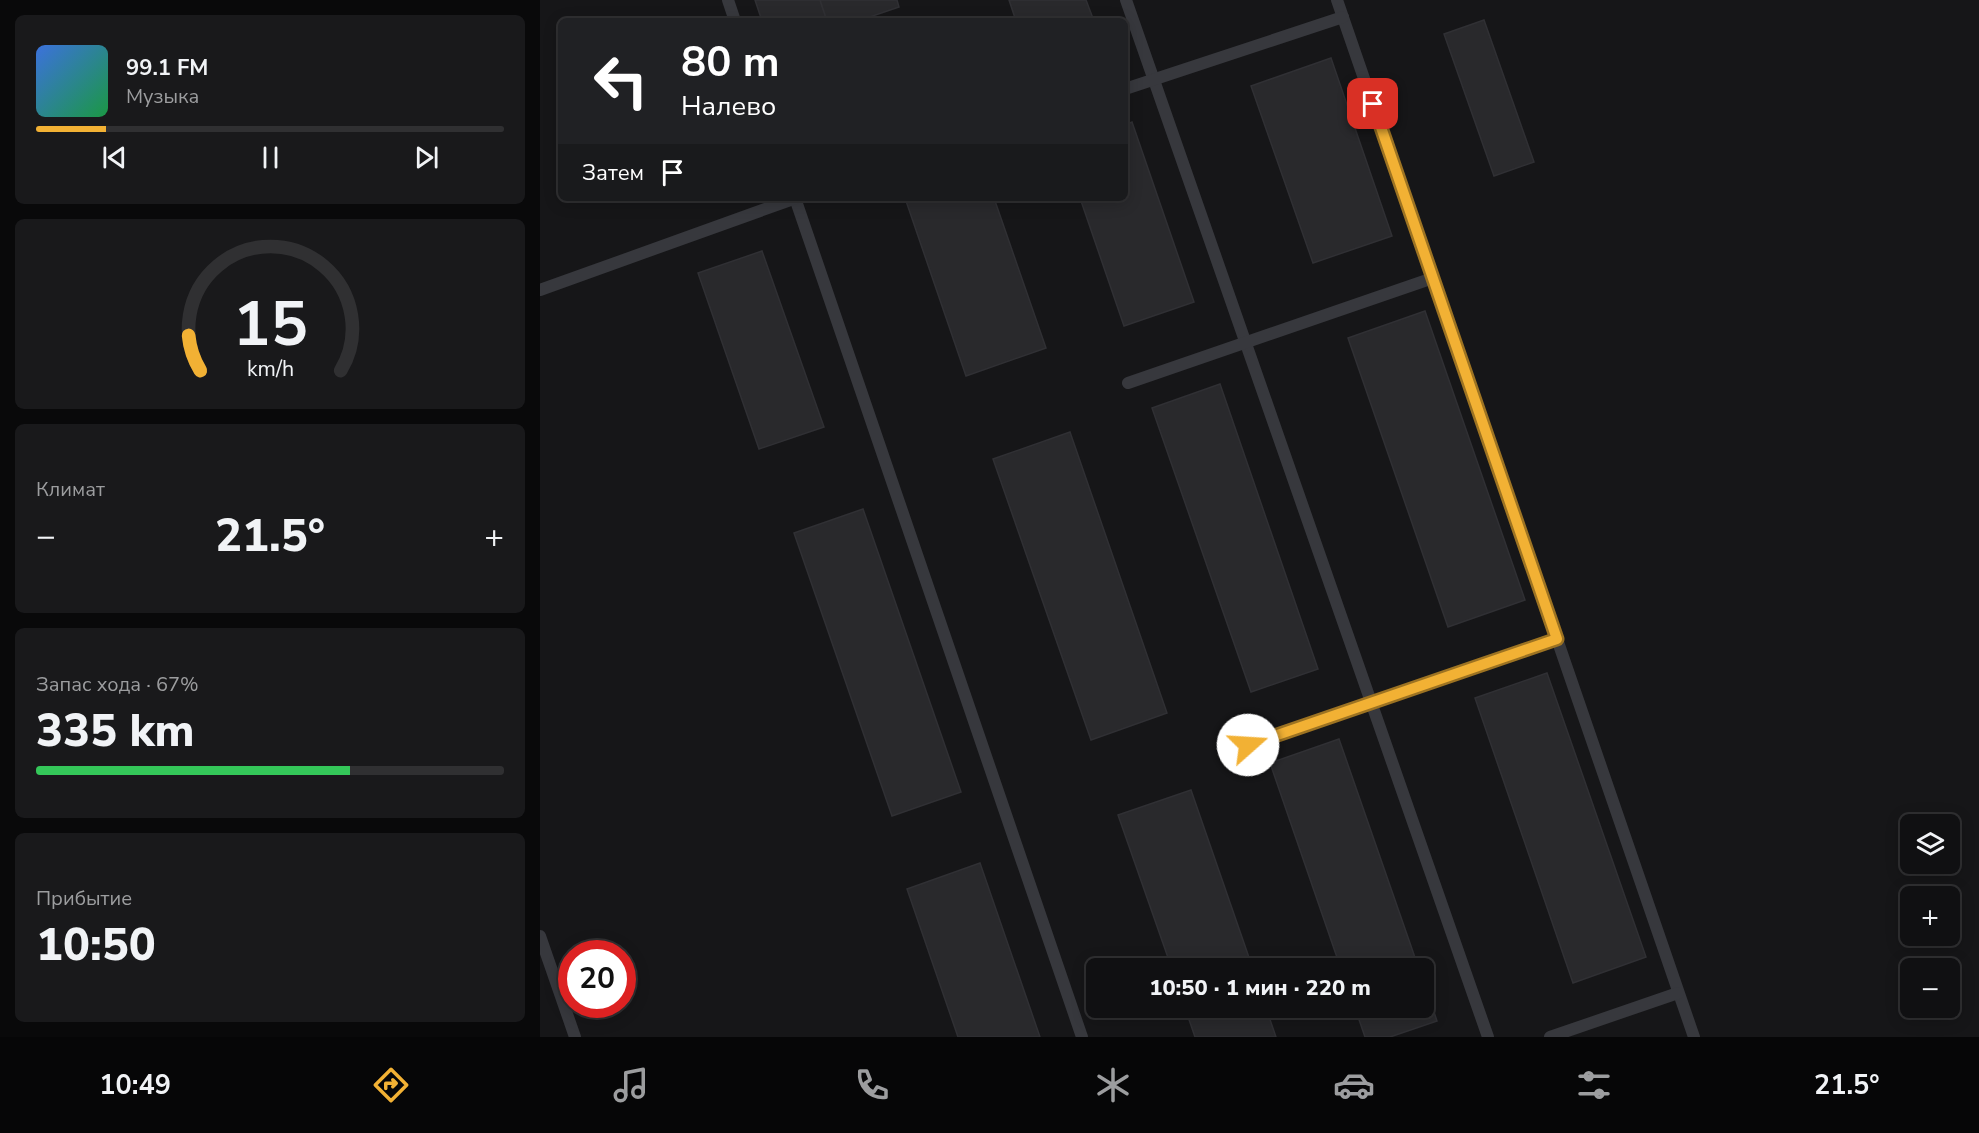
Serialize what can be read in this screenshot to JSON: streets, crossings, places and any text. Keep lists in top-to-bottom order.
{
  "page": {
    "turn": ["80 m", "Налево"],
    "song": ["99.1 FM", "Музыка"],
    "then": "Затем",
    "tile": [
      "Климат",
      ["Запас хода · 67%", "335 km"],
      ["Прибытие", "10:50"]
    ],
    "heat": ["−", "21.5°", "+"],
    "map_buttons": ["+", "−"],
    "limit": "20",
    "trip": "10:50 · 1 мин · 220 m",
    "tabs": ["10:49", "21.5°"],
    "gauge": ["15", "km/h"]
  }
}
